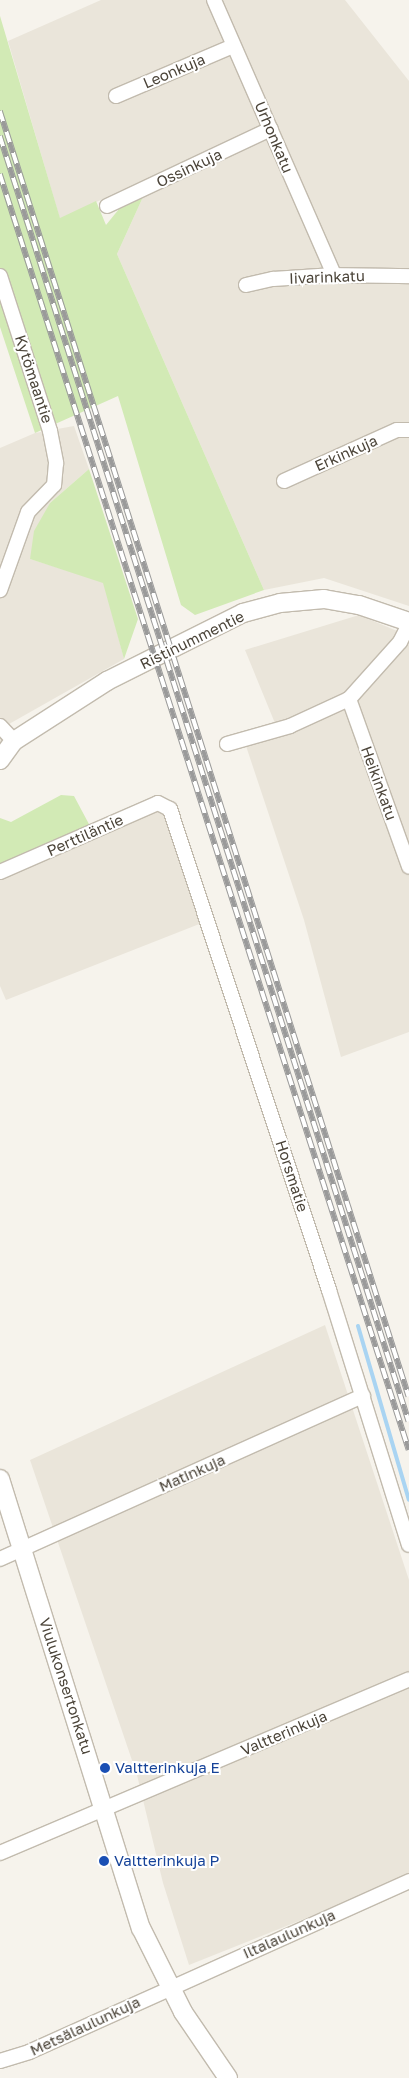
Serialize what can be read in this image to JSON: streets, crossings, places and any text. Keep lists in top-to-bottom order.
{
  "streets": {
    "street": [
      "Leonkuja",
      "Urhonkatu",
      "Ossinkuja",
      "Iivarinkatu",
      "Kytömaantie",
      "Erkinkuja",
      "Ristinummentie",
      "Heikinkatu",
      "Perttiläntie",
      "Horsmatie",
      "Matinkuja",
      "Viulukonsertonkatu",
      "Valtterinkuja",
      "Iltalaulunkuja",
      "Metsälaulunkuja"
    ]
  },
  "crossings": [
    ["Leonkuja", "Urhonkatu"],
    ["Urhonkatu", "Ossinkuja"],
    ["Urhonkatu", "Iivarinkatu"],
    ["Perttiläntie", "Horsmatie"],
    ["Horsmatie", "Matinkuja"],
    ["Matinkuja", "Viulukonsertonkatu"],
    ["Viulukonsertonkatu", "Valtterinkuja"],
    ["Viulukonsertonkatu", "Iltalaulunkuja"],
    ["Viulukonsertonkatu", "Metsälaulunkuja"],
    ["Iltalaulunkuja", "Metsälaulunkuja"]
  ],
  "places": ["Valtterinkuja E", "Valtterinkuja P"]
}
